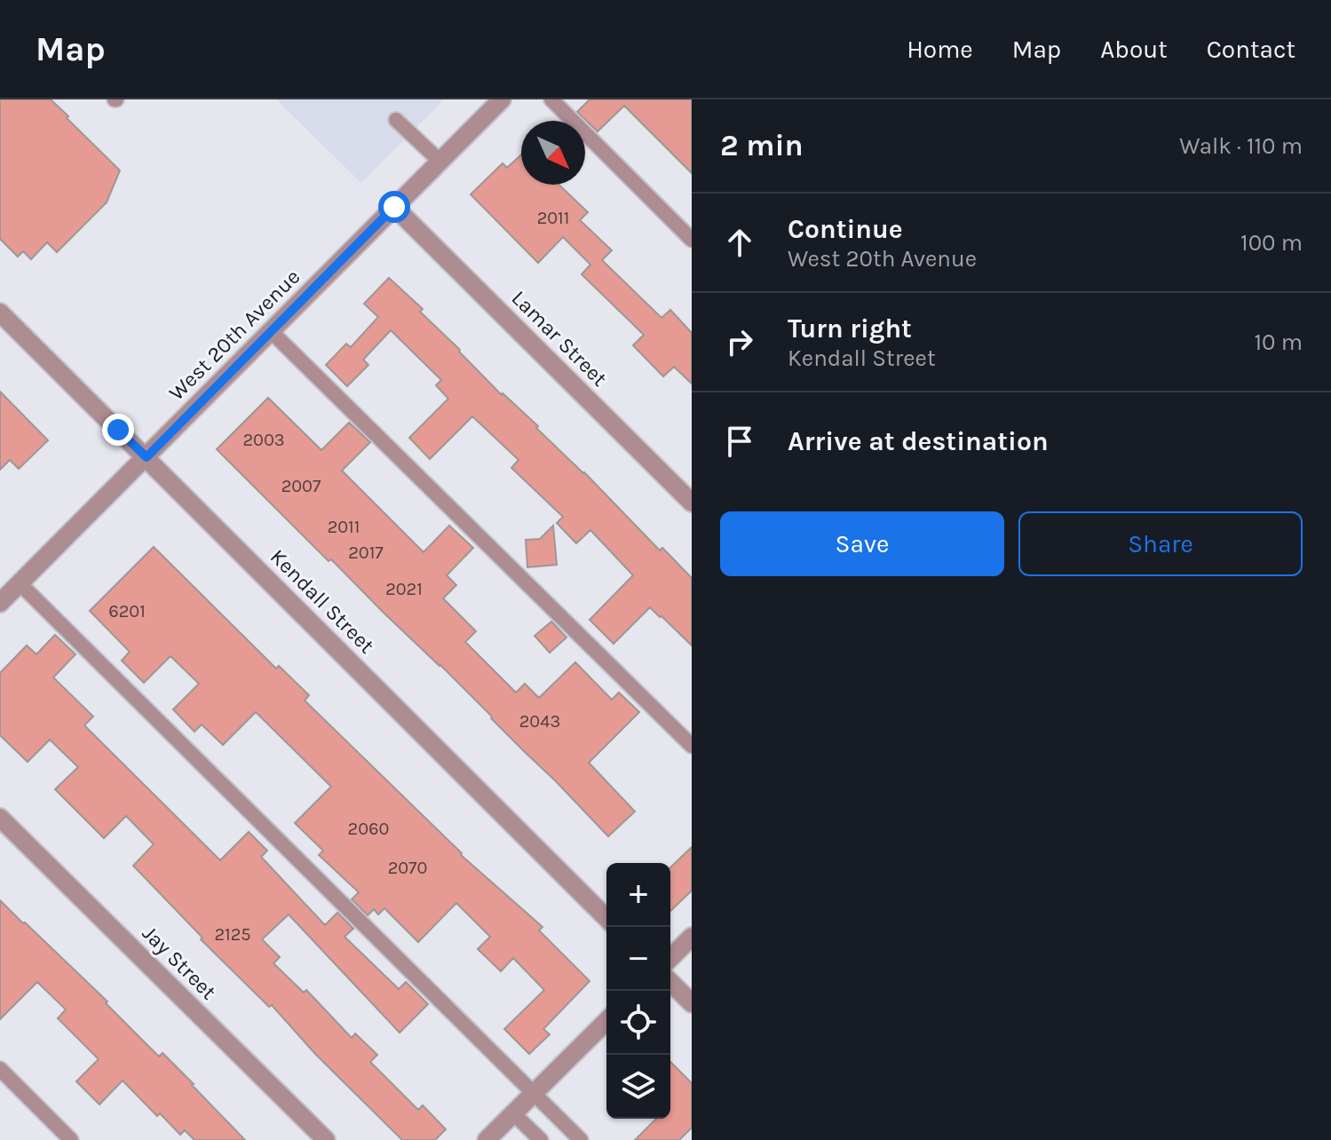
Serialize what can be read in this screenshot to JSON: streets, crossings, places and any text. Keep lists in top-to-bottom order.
{
  "streets": {
    "street": [
      "West 20th Avenue",
      "Lamar Street",
      "Kendall Street",
      "Jay Street"
    ]
  },
  "crossings": [
    ["West 20th Avenue", "Lamar Street"],
    ["West 20th Avenue", "Kendall Street"]
  ],
  "house_numbers": [
    "2011",
    "2003",
    "2007",
    "2011",
    "2017",
    "2021",
    "6201",
    "2043",
    "2060",
    "2070",
    "2125"
  ],
  "north": "bottom right",
  "page": {
    "header": "Map",
    "nav": [
      "Home",
      "Map",
      "About",
      "Contact"
    ],
    "heading": ["2 min", "Walk · 110 m"],
    "list": [
      ["Continue", "West 20th Avenue", "100 m"],
      ["Turn right", "Kendall Street", "10 m"],
      "Arrive at destination"
    ],
    "buttons": ["Save", "Share"],
    "map_buttons": ["+", "−"]
  }
}
